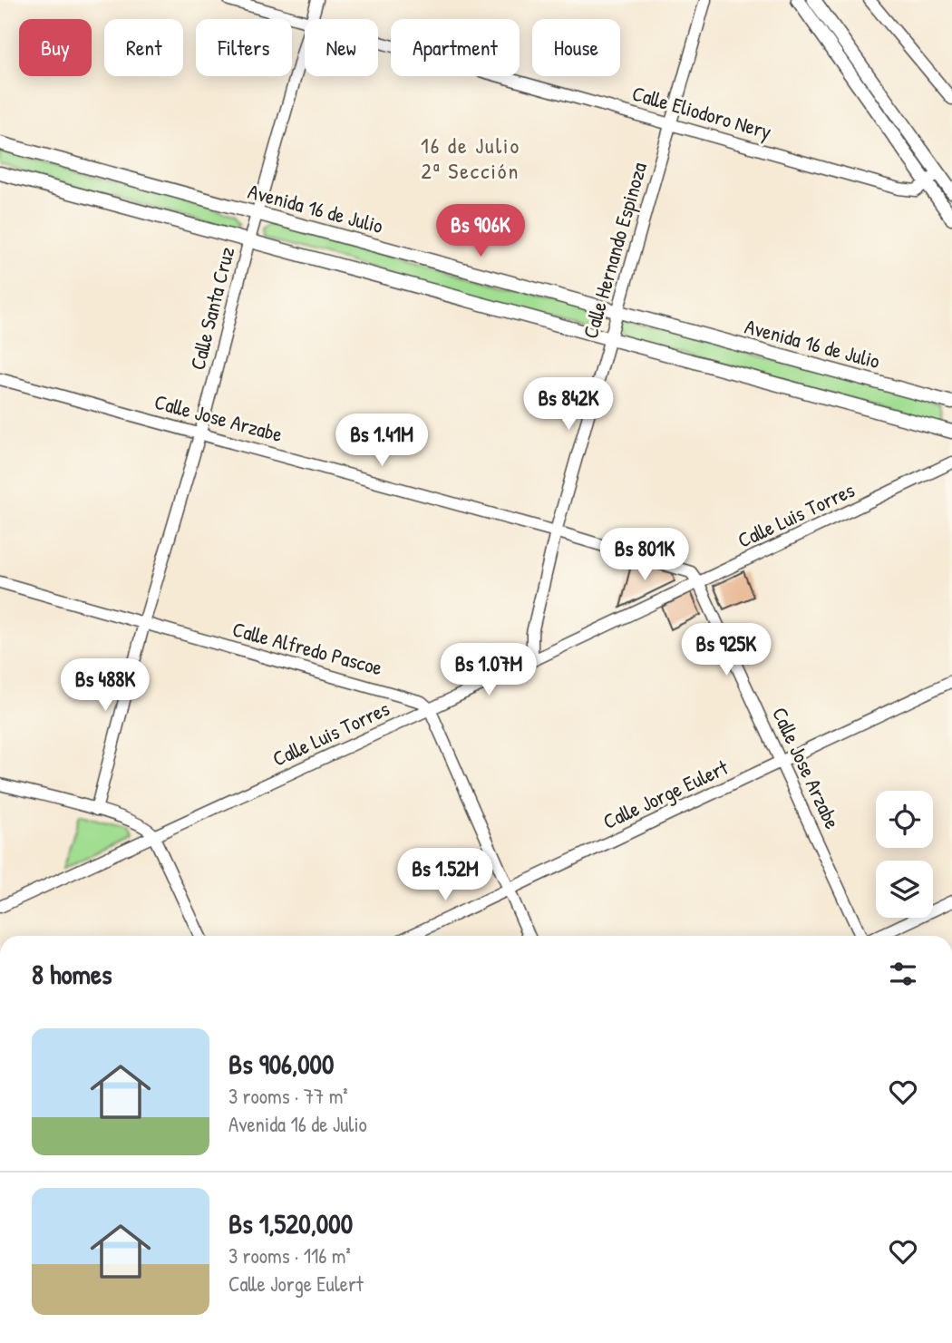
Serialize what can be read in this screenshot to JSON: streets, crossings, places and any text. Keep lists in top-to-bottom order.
{
  "streets": {
    "street": [
      "Calle Eliodoro Nery",
      "Avenida 16 de Julio",
      "Calle Hernando Espinoza",
      "Calle Santa Cruz",
      "Calle Jose Arzabe",
      "Calle Luis Torres",
      "Calle Alfredo Pascoe",
      "Calle Jorge Eulert"
    ]
  },
  "crossings": [
    ["Calle Eliodoro Nery", "Calle Hernando Espinoza"],
    ["Avenida 16 de Julio", "Calle Hernando Espinoza"],
    ["Avenida 16 de Julio", "Calle Santa Cruz"],
    ["Calle Hernando Espinoza", "Calle Jose Arzabe"],
    ["Calle Hernando Espinoza", "Calle Luis Torres"],
    ["Calle Santa Cruz", "Calle Jose Arzabe"],
    ["Calle Santa Cruz", "Calle Alfredo Pascoe"],
    ["Calle Jose Arzabe", "Calle Luis Torres"],
    ["Calle Jose Arzabe", "Calle Jorge Eulert"],
    ["Calle Luis Torres", "Calle Alfredo Pascoe"]
  ],
  "districts": ["16 de Julio 2ª Sección"],
  "page": {
    "chip": [
      "Buy",
      "Rent",
      "Filters",
      "New",
      "Apartment",
      "House"
    ],
    "price": [
      "Bs 906K",
      "Bs 842K",
      "Bs 1.41M",
      "Bs 801K",
      "Bs 925K",
      "Bs 1.07M",
      "Bs 488K",
      "Bs 1.52M"
    ],
    "heading": "8 homes",
    "list": [
      {
        "name": "Bs 906,000",
        "note": "3 rooms · 77 m² · Avenida 16 de Julio"
      },
      {
        "name": "Bs 1,520,000",
        "note": "3 rooms · 116 m² · Calle Jorge Eulert"
      }
    ]
  }
}
